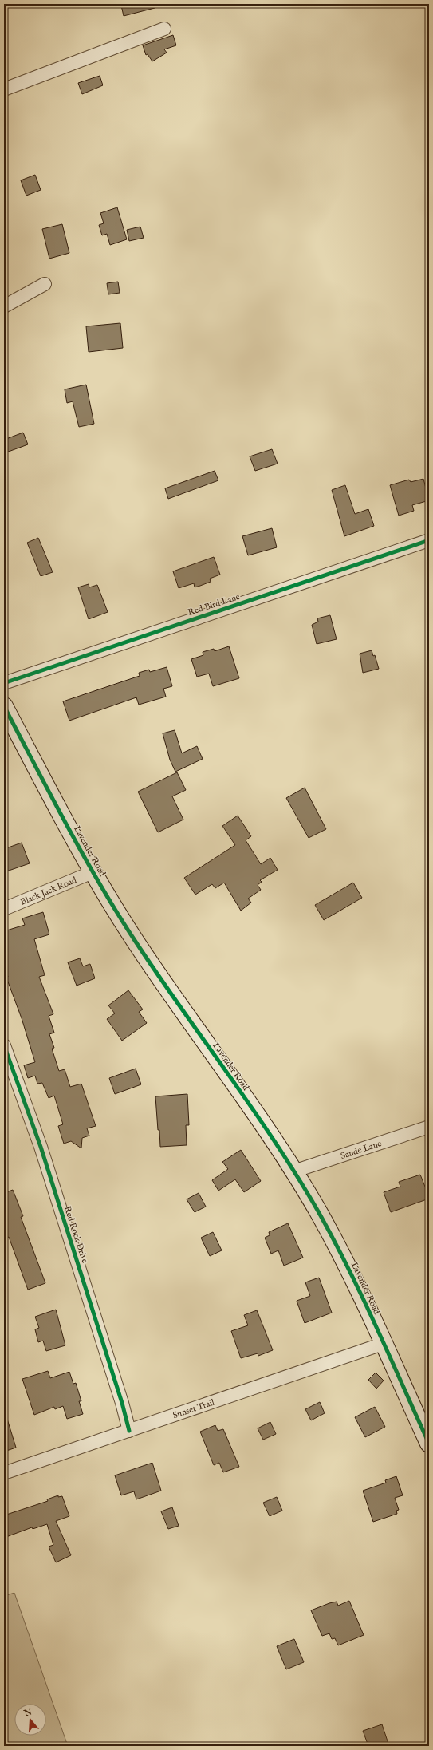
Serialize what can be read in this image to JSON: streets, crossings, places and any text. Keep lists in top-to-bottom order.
{
  "streets": {
    "street": [
      "Red Bird Lane",
      "Lavender Road",
      "Black Jack Road",
      "Sande Lane",
      "Red Rock Drive",
      "Sunset Trail"
    ]
  },
  "crossings": [
    ["Lavender Road", "Black Jack Road"],
    ["Lavender Road", "Sande Lane"],
    ["Lavender Road", "Sunset Trail"],
    ["Red Rock Drive", "Sunset Trail"]
  ],
  "north": "top"
}
